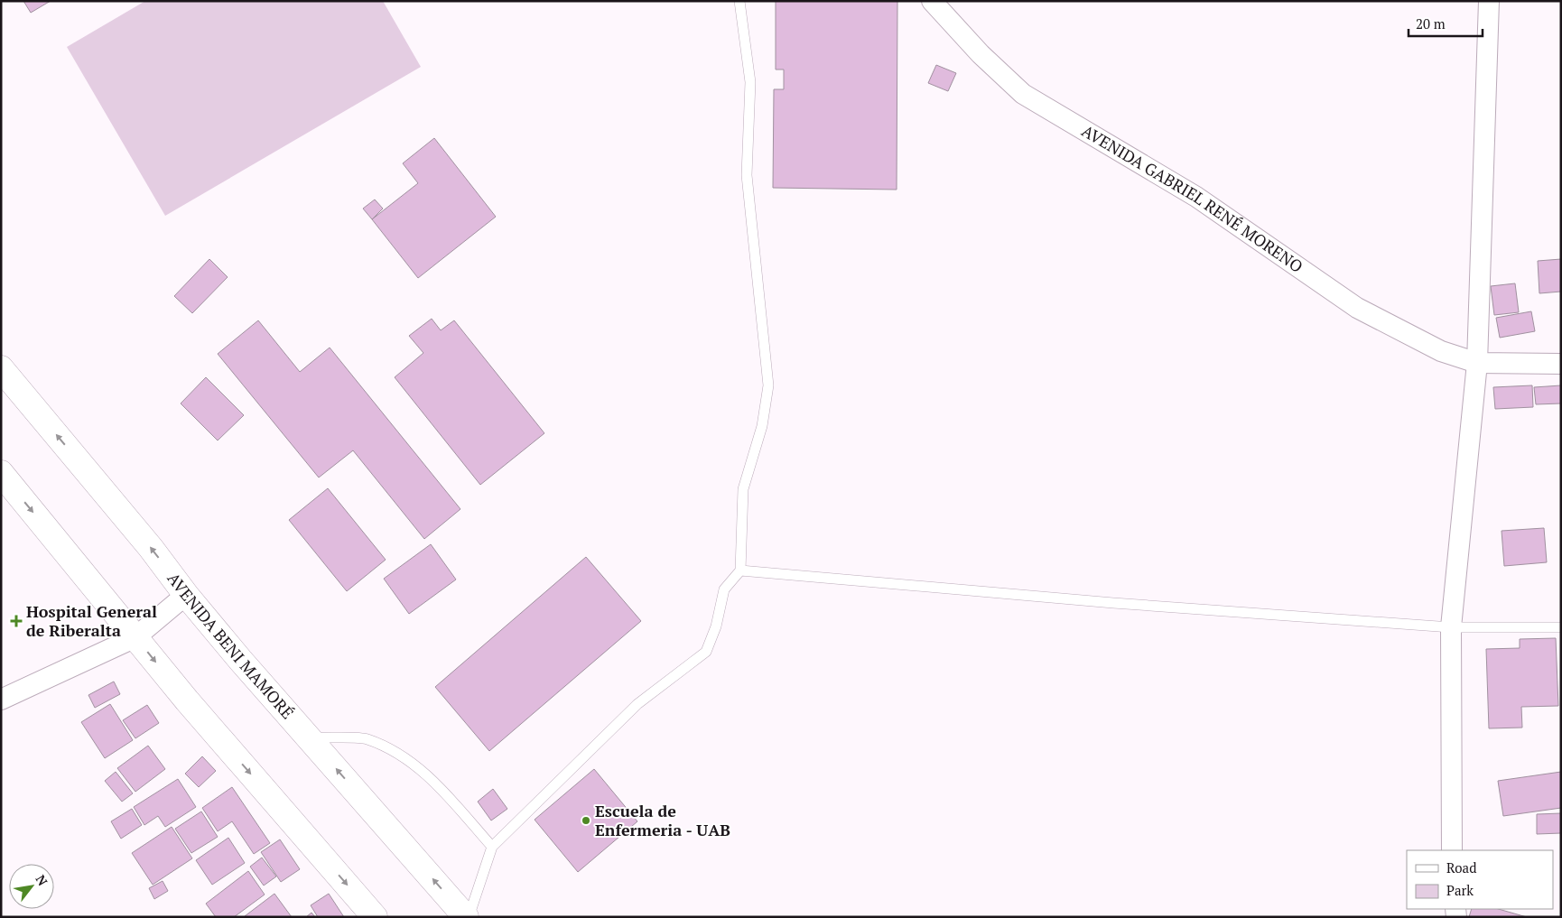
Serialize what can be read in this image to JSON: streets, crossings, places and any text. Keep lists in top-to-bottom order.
{
  "streets": {
    "street": ["AVENIDA GABRIEL RENÉ MORENO", "AVENIDA BENI MAMORÉ"]
  },
  "places": {
    "health": ["Hospital General de Riberalta"],
    "other": ["Escuela de Enfermeria - UAB"]
  },
  "legend": ["Road", "Park"],
  "scale_bar": "20 m",
  "north": "top right"
}
